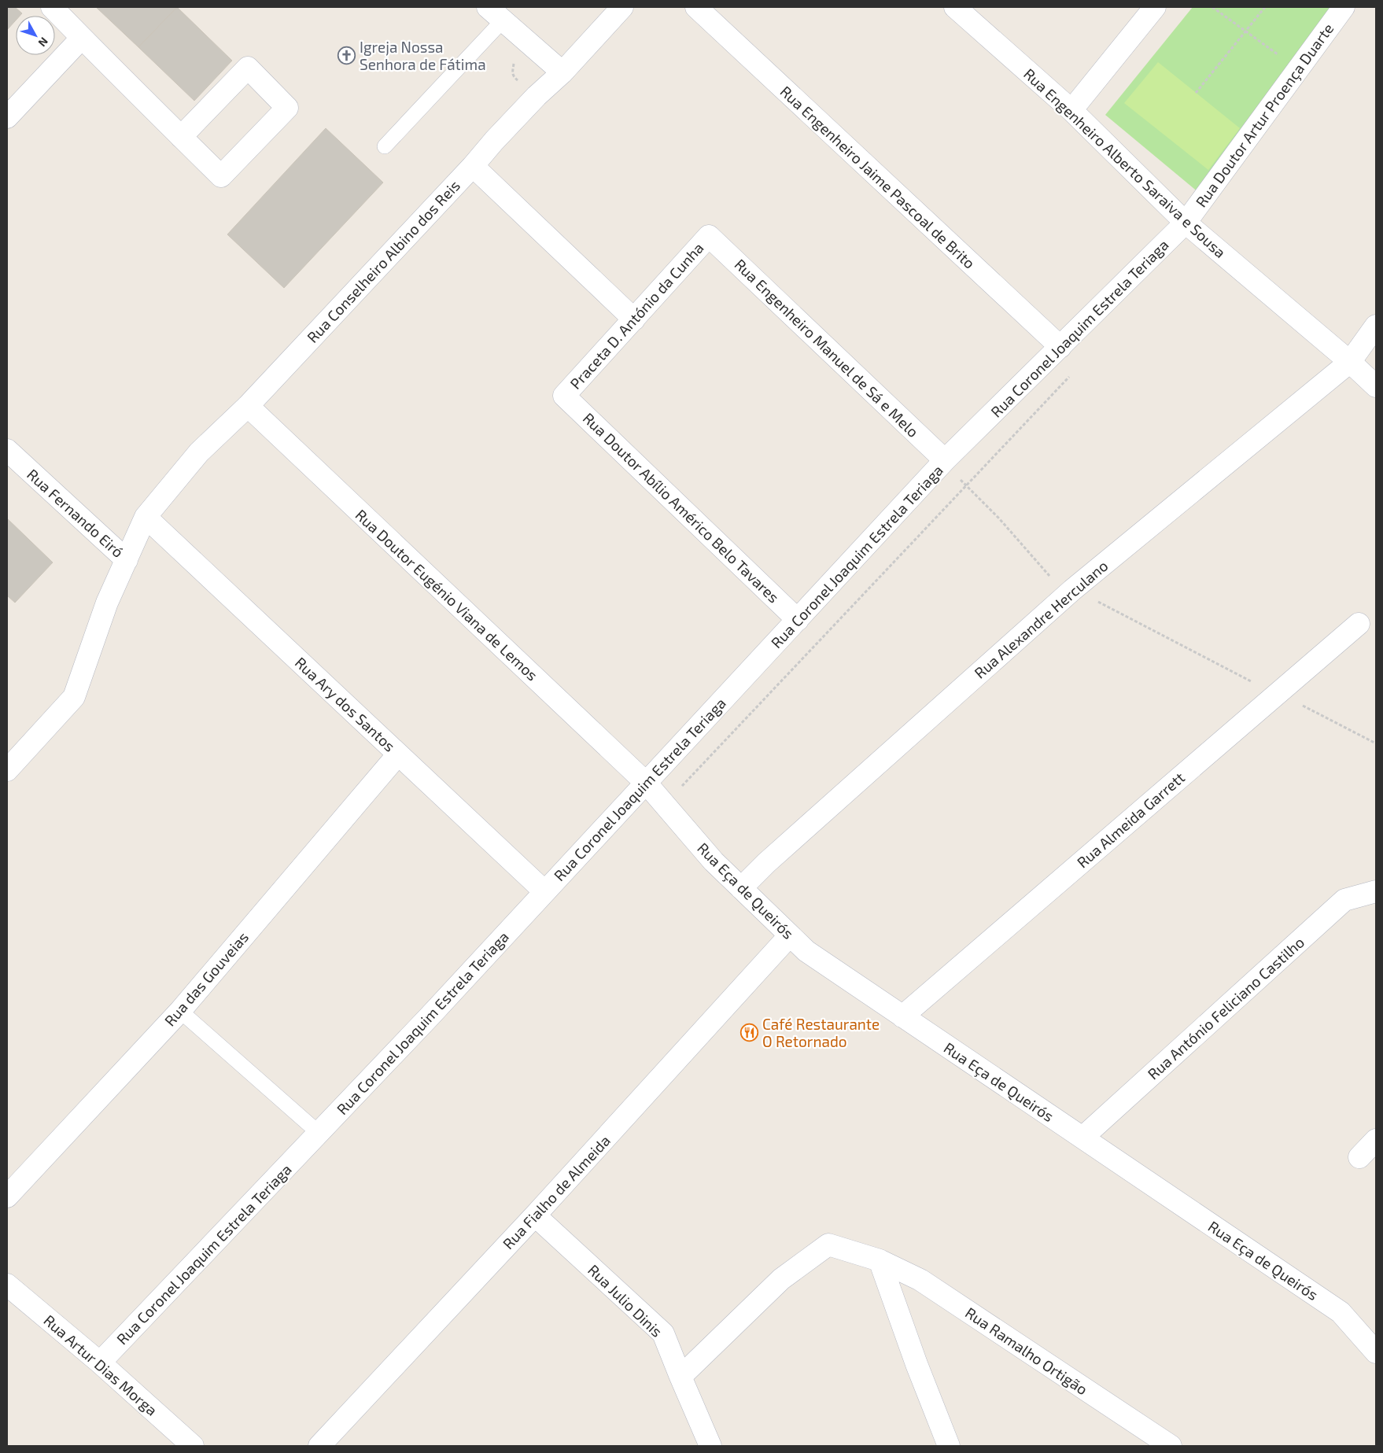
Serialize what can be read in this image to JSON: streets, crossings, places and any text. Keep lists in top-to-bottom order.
{
  "streets": {
    "street": [
      "Rua Doutor Artur Proença Duarte",
      "Rua Engenheiro Alberto Saraiva e Sousa",
      "Rua Engenheiro Jaime Pascoal de Brito",
      "Rua Conselheiro Albino dos Reis",
      "Praceta D. António da Cunha",
      "Rua Coronel Joaquim Estrela Teriaga",
      "Rua Engenheiro Manuel de Sá e Melo",
      "Rua Doutor Abílio Américo Belo Tavares",
      "Rua Fernando Eiró",
      "Rua Doutor Eugénio Viana de Lemos",
      "Rua Alexandre Herculano",
      "Rua Ary dos Santos",
      "Rua Almeida Garrett",
      "Rua Eça de Queirós",
      "Rua das Gouveias",
      "Rua António Feliciano Castilho",
      "Rua Fialho de Almeida",
      "Rua Julio Dinis",
      "Rua Ramalho Ortigão",
      "Rua Artur Dias Morga"
    ]
  },
  "crossings": [
    ["Rua Doutor Artur Proença Duarte", "Rua Engenheiro Alberto Saraiva e Sousa"],
    ["Rua Doutor Artur Proença Duarte", "Rua Coronel Joaquim Estrela Teriaga"],
    ["Rua Engenheiro Alberto Saraiva e Sousa", "Rua Coronel Joaquim Estrela Teriaga"],
    ["Rua Engenheiro Alberto Saraiva e Sousa", "Rua Alexandre Herculano"],
    ["Rua Engenheiro Jaime Pascoal de Brito", "Rua Coronel Joaquim Estrela Teriaga"],
    ["Rua Conselheiro Albino dos Reis", "Rua Fernando Eiró"],
    ["Rua Conselheiro Albino dos Reis", "Rua Doutor Eugénio Viana de Lemos"],
    ["Rua Conselheiro Albino dos Reis", "Rua Ary dos Santos"],
    ["Praceta D. António da Cunha", "Rua Engenheiro Manuel de Sá e Melo"],
    ["Praceta D. António da Cunha", "Rua Doutor Abílio Américo Belo Tavares"],
    ["Rua Coronel Joaquim Estrela Teriaga", "Rua Engenheiro Manuel de Sá e Melo"],
    ["Rua Coronel Joaquim Estrela Teriaga", "Rua Doutor Abílio Américo Belo Tavares"],
    ["Rua Coronel Joaquim Estrela Teriaga", "Rua Doutor Eugénio Viana de Lemos"],
    ["Rua Coronel Joaquim Estrela Teriaga", "Rua Ary dos Santos"],
    ["Rua Coronel Joaquim Estrela Teriaga", "Rua Eça de Queirós"],
    ["Rua Coronel Joaquim Estrela Teriaga", "Rua Artur Dias Morga"],
    ["Rua Doutor Eugénio Viana de Lemos", "Rua Eça de Queirós"],
    ["Rua Alexandre Herculano", "Rua Eça de Queirós"],
    ["Rua Ary dos Santos", "Rua das Gouveias"],
    ["Rua Almeida Garrett", "Rua Eça de Queirós"],
    ["Rua Eça de Queirós", "Rua António Feliciano Castilho"],
    ["Rua Eça de Queirós", "Rua Fialho de Almeida"],
    ["Rua Fialho de Almeida", "Rua Julio Dinis"],
    ["Rua Julio Dinis", "Rua Ramalho Ortigão"]
  ],
  "places": {
    "church": ["Igreja Nossa Senhora de Fátima"],
    "restaurant": ["Café Restaurante O Retornado"]
  },
  "north": "bottom right"
}
